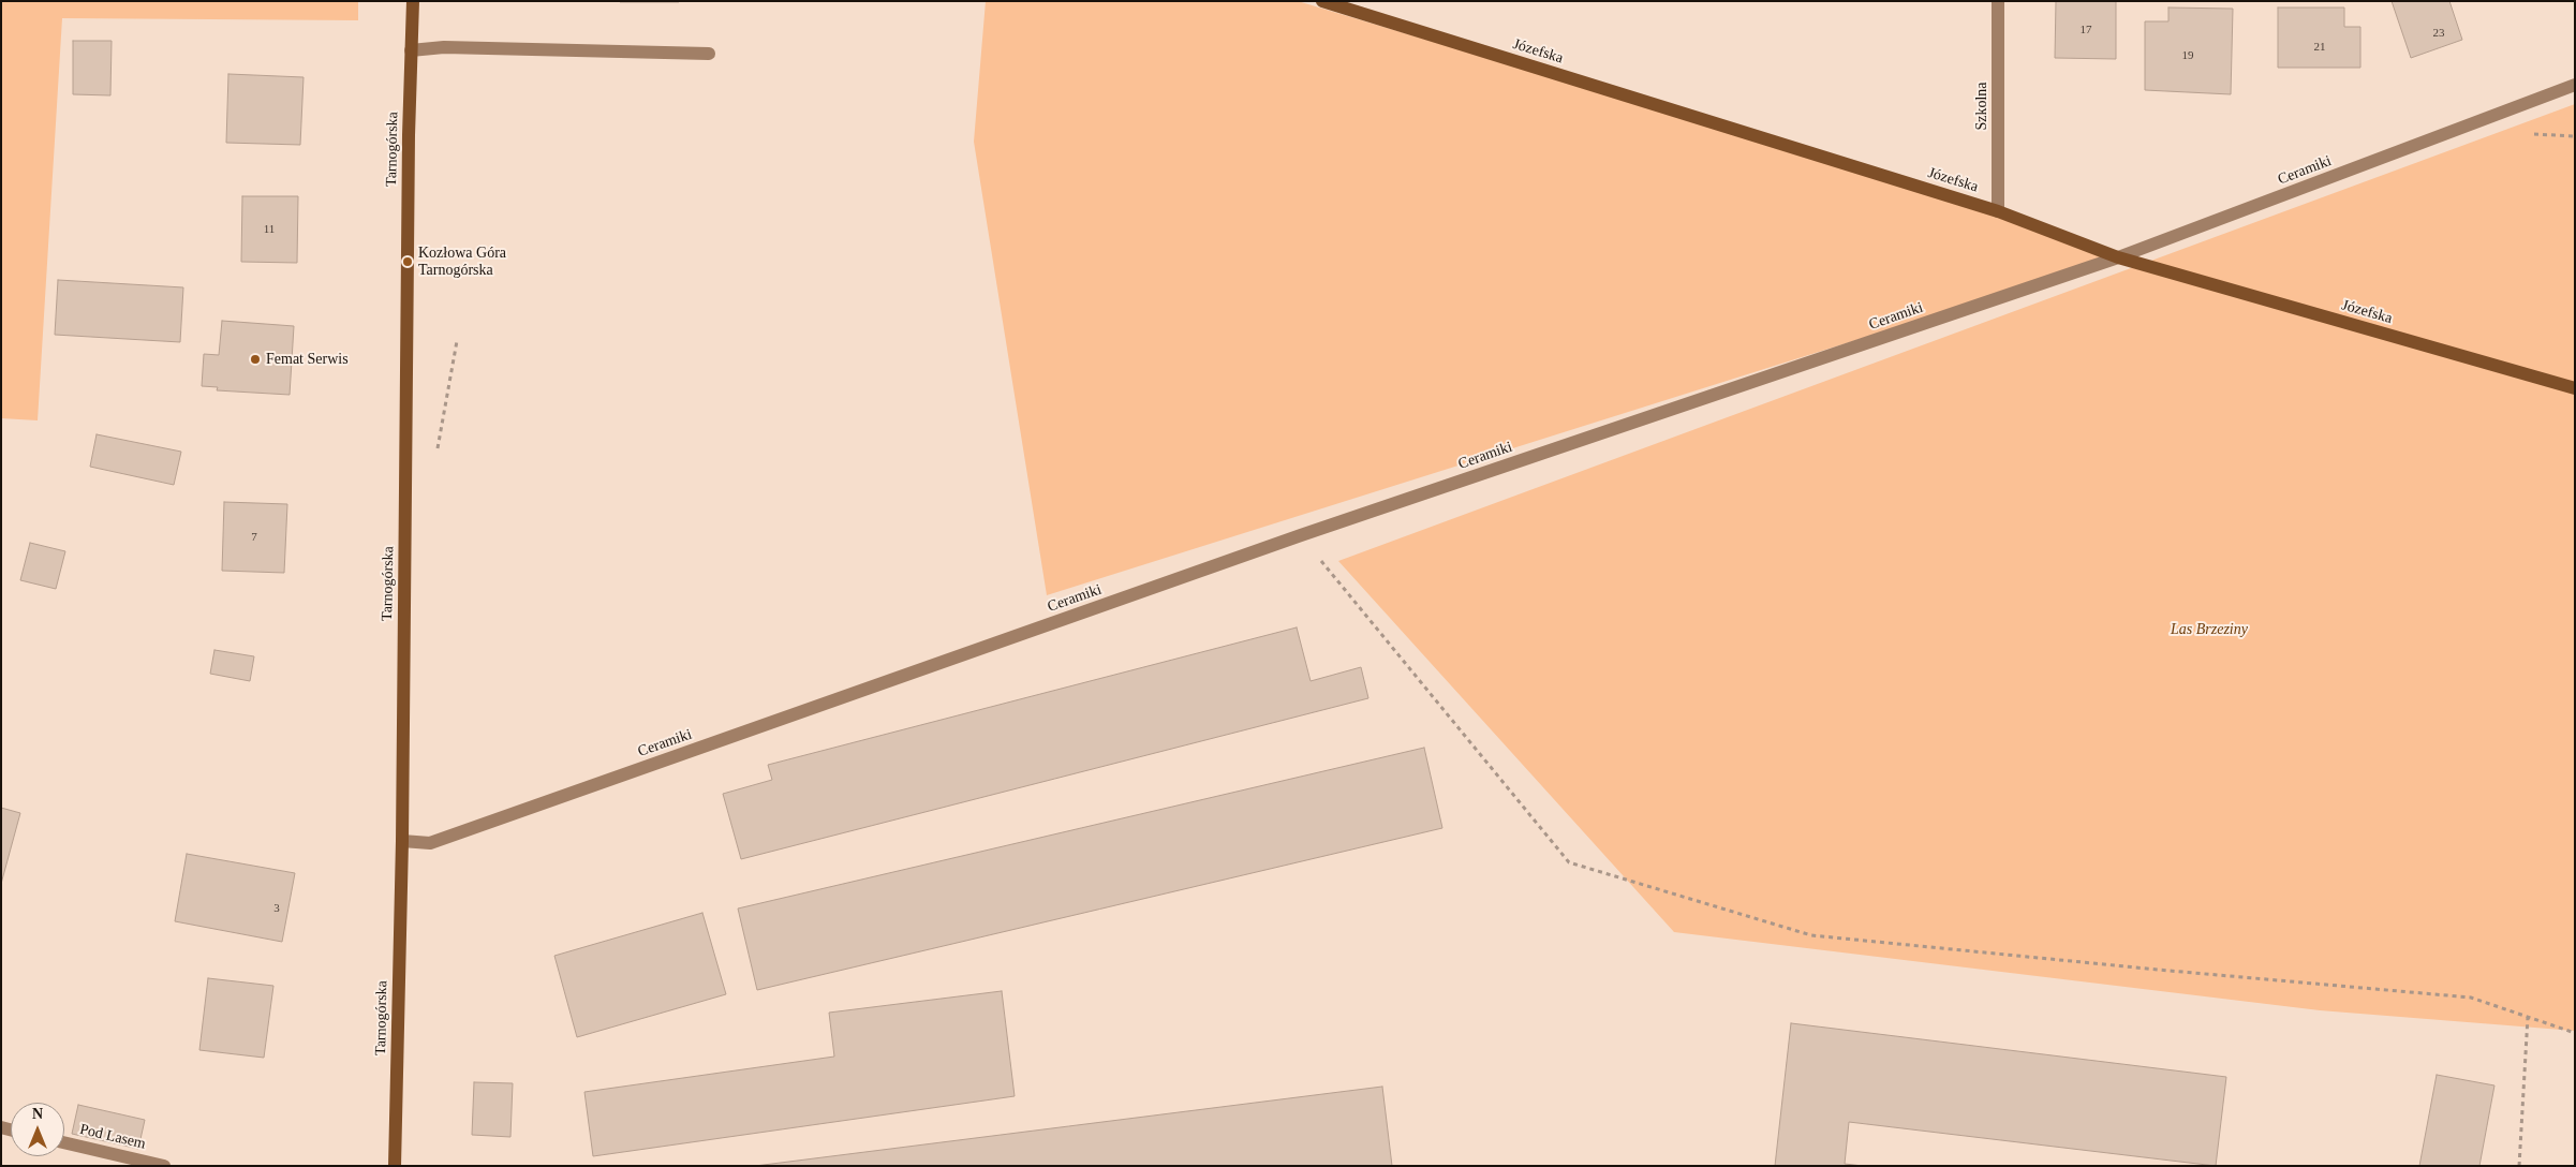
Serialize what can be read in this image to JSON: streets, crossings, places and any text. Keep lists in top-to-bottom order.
{
  "streets": {
    "street": [
      "Józefska",
      "Szkolna",
      "Tarnogórska",
      "Ceramiki",
      "Pod Lasem"
    ]
  },
  "crossings": [
    ["Józefska", "Szkolna"],
    ["Józefska", "Ceramiki"],
    ["Tarnogórska", "Ceramiki"]
  ],
  "parks": ["Las Brzeziny"],
  "places": ["Kozłowa Góra Tarnogórska", "Femat Serwis"],
  "house_numbers": [
    "17",
    "23",
    "21",
    "19",
    "11",
    "7",
    "3"
  ],
  "north": "top"
}
